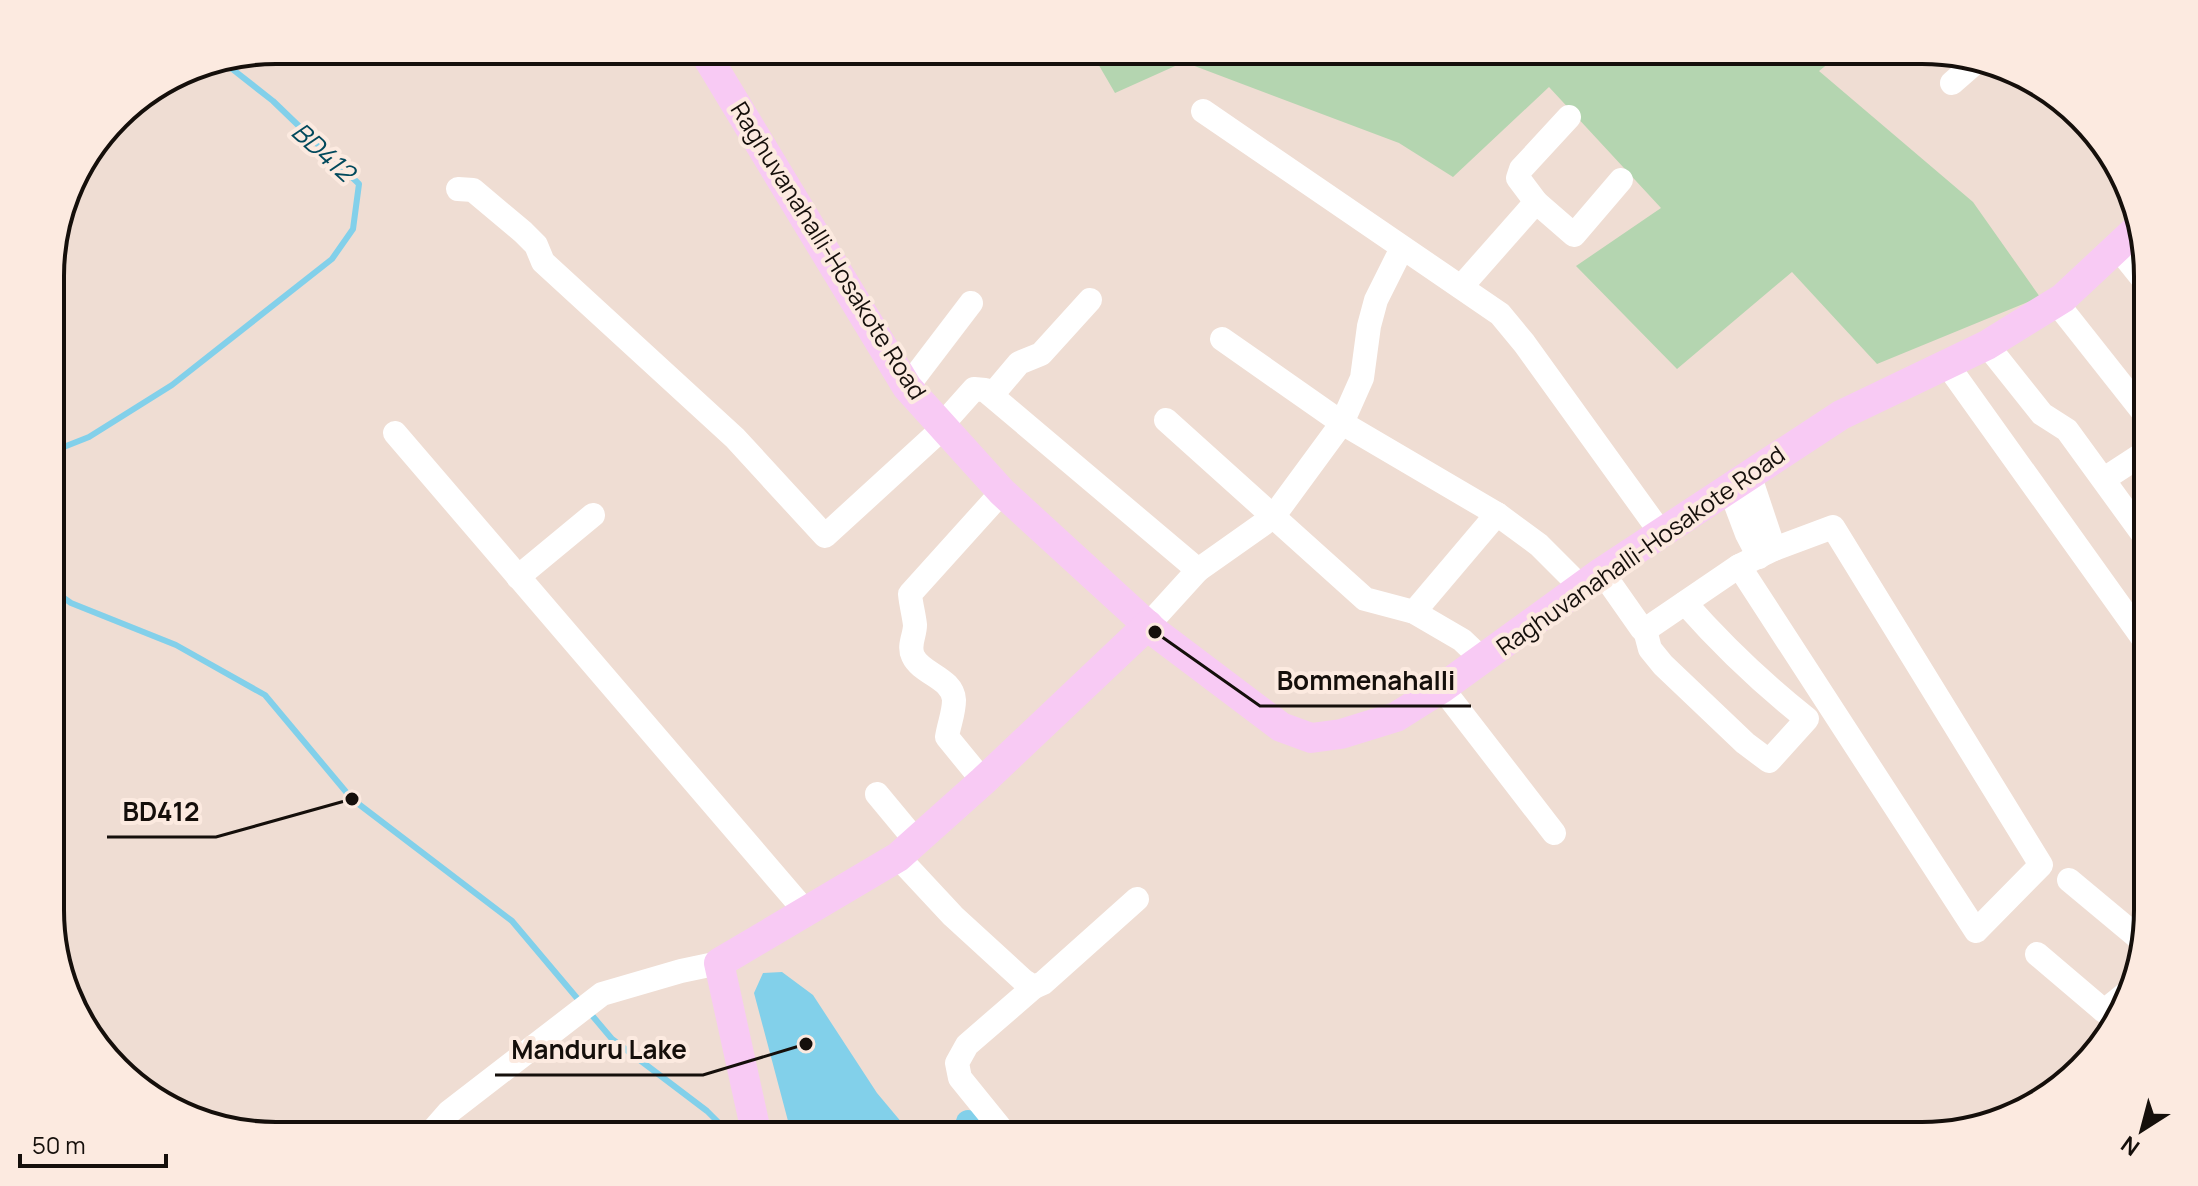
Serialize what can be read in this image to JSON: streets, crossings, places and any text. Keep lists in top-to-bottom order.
{
  "streets": {
    "main road": ["Raghuvanahalli-Hosakote Road"]
  },
  "water": ["BD412"],
  "places": ["Bommenahalli", "BD412", "Manduru Lake"],
  "scale_bar": "50 m",
  "north": "bottom left"
}
